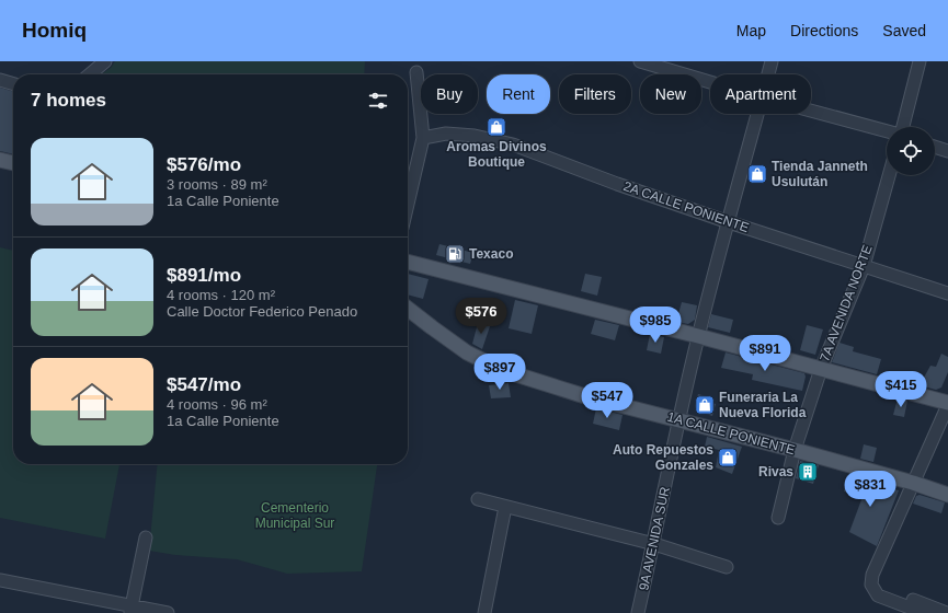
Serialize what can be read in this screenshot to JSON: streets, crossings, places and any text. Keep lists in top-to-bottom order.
{
  "streets": {
    "main road": ["1A CALLE PONIENTE"],
    "street": ["2A CALLE PONIENTE", "7A AVENIDA NORTE", "9A AVENIDA SUR"]
  },
  "crossings": [
    ["2A CALLE PONIENTE", "7A AVENIDA NORTE"],
    ["2A CALLE PONIENTE", "9A AVENIDA SUR"],
    ["7A AVENIDA NORTE", "1A CALLE PONIENTE"],
    ["1A CALLE PONIENTE", "9A AVENIDA SUR"]
  ],
  "parks": ["Cementerio Municipal Sur"],
  "places": {
    "shop": [
      "Aromas Divinos Boutique",
      "Tienda Janneth Usulután",
      "Funeraria La Nueva Florida",
      "Auto Repuestos Gonzales"
    ],
    "fuel station": ["Texaco"],
    "building": ["Rivas"]
  },
  "page": {
    "header": "Homiq",
    "nav": ["Map", "Directions", "Saved"],
    "chip": [
      "Buy",
      "Rent",
      "Filters",
      "New",
      "Apartment"
    ],
    "heading": "7 homes",
    "list": [
      {
        "name": "$576/mo",
        "note": "3 rooms · 89 m² · 1a Calle Poniente"
      },
      {
        "name": "$891/mo",
        "note": "4 rooms · 120 m² · Calle Doctor Federico Penado"
      },
      {
        "name": "$547/mo",
        "note": "4 rooms · 96 m² · 1a Calle Poniente"
      }
    ],
    "price": [
      "$576",
      "$985",
      "$891",
      "$897",
      "$415",
      "$547",
      "$831"
    ]
  }
}
